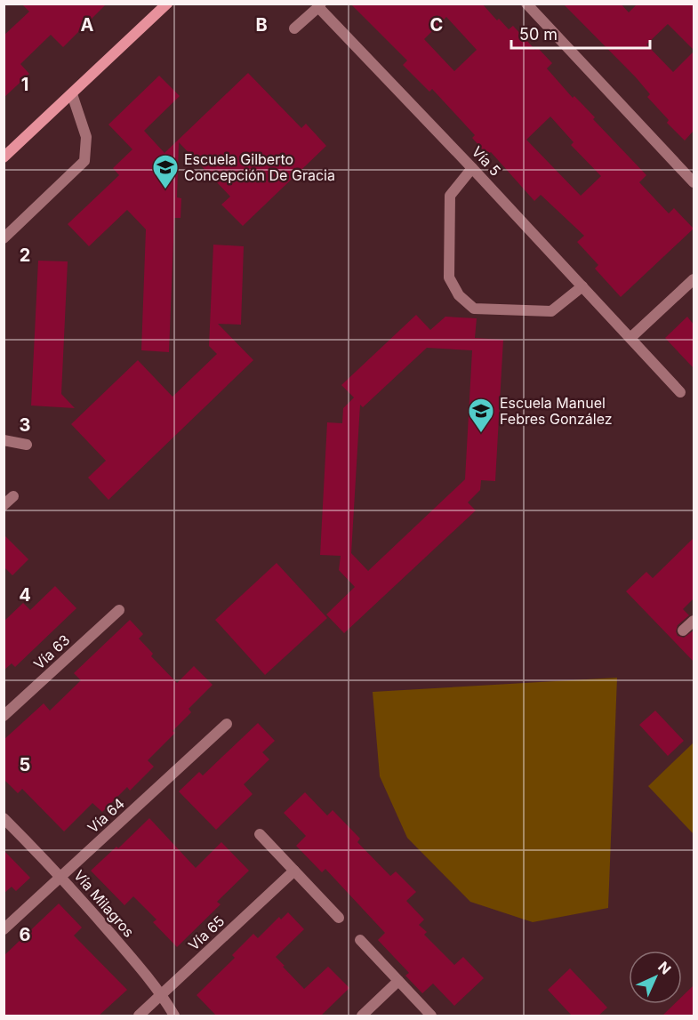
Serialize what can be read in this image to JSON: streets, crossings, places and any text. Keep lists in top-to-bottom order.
{
  "streets": {
    "street": [
      "Vía 5",
      "Vía 63",
      "Vía 64",
      "Vía Milagros",
      "Vía 65"
    ]
  },
  "crossings": [
    ["Vía 64", "Vía Milagros"],
    ["Vía Milagros", "Vía 65"]
  ],
  "places": {
    "school or university": ["Escuela Gilberto Concepción De Gracia", "Escuela Manuel Febres González"]
  },
  "scale_bar": "50 m",
  "north": "top right",
  "grid": {
    "columns": ["A", "B", "C"],
    "rows": [
      "1",
      "2",
      "3",
      "4",
      "5",
      "6"
    ]
  }
}
